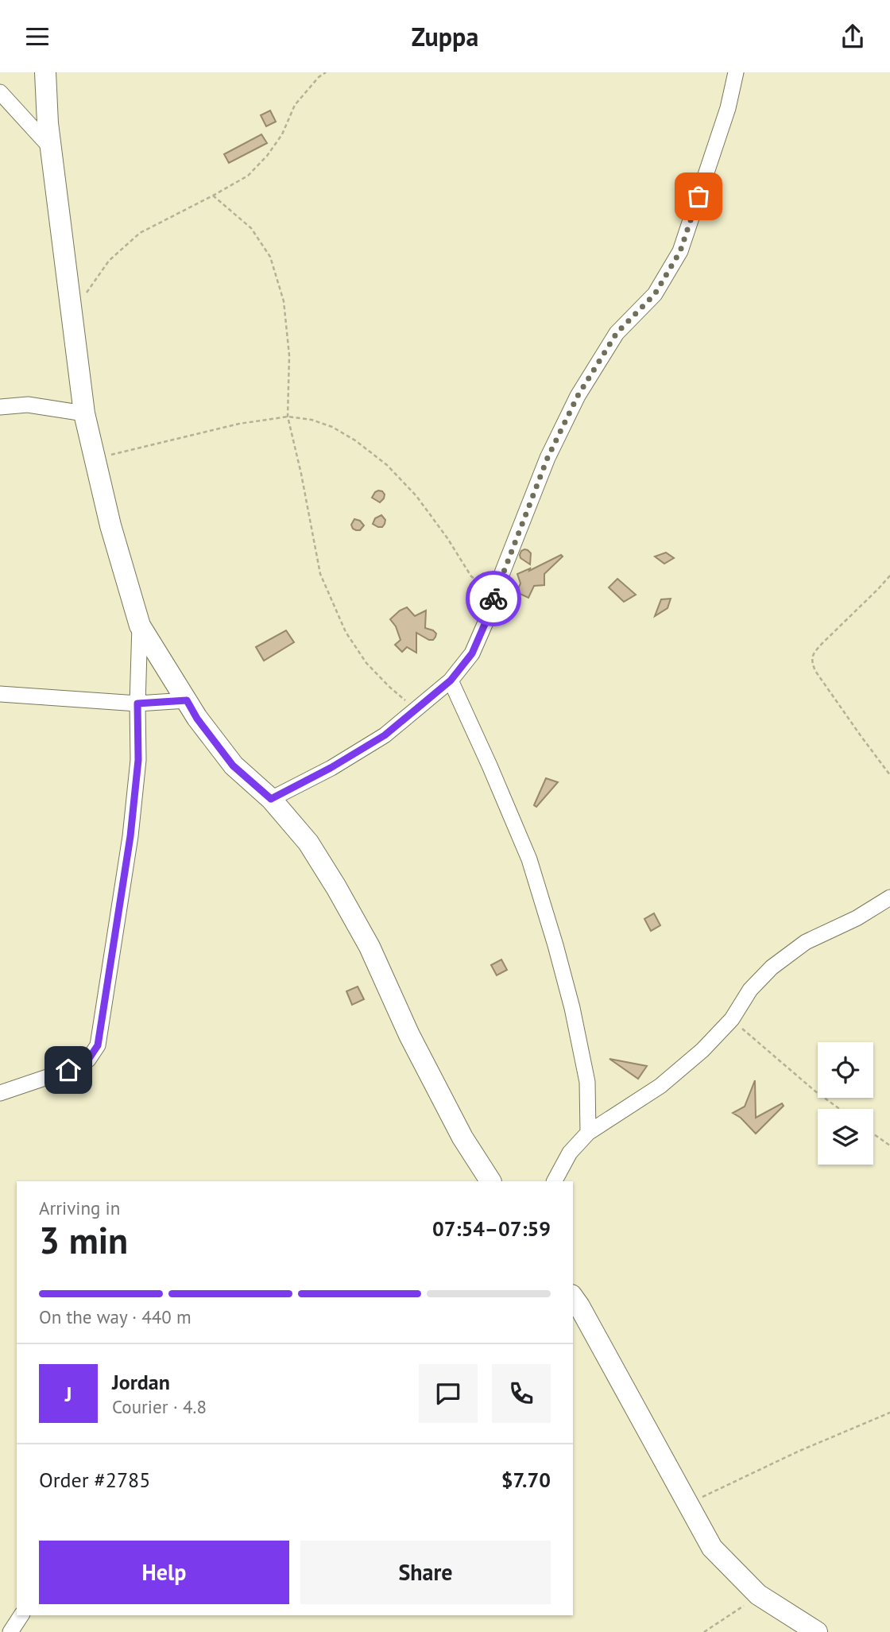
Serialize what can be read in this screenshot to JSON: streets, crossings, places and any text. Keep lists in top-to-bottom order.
{
  "page": {
    "header": "Zuppa",
    "heading": ["3 min", "Arriving in", "07:54–07:59"],
    "panel": [
      "Jordan",
      "Courier · 4.8",
      "Order #2785",
      "$7.70"
    ],
    "bar": "On the way · 440 m",
    "round": "J",
    "buttons": ["Help", "Share"]
  }
}
